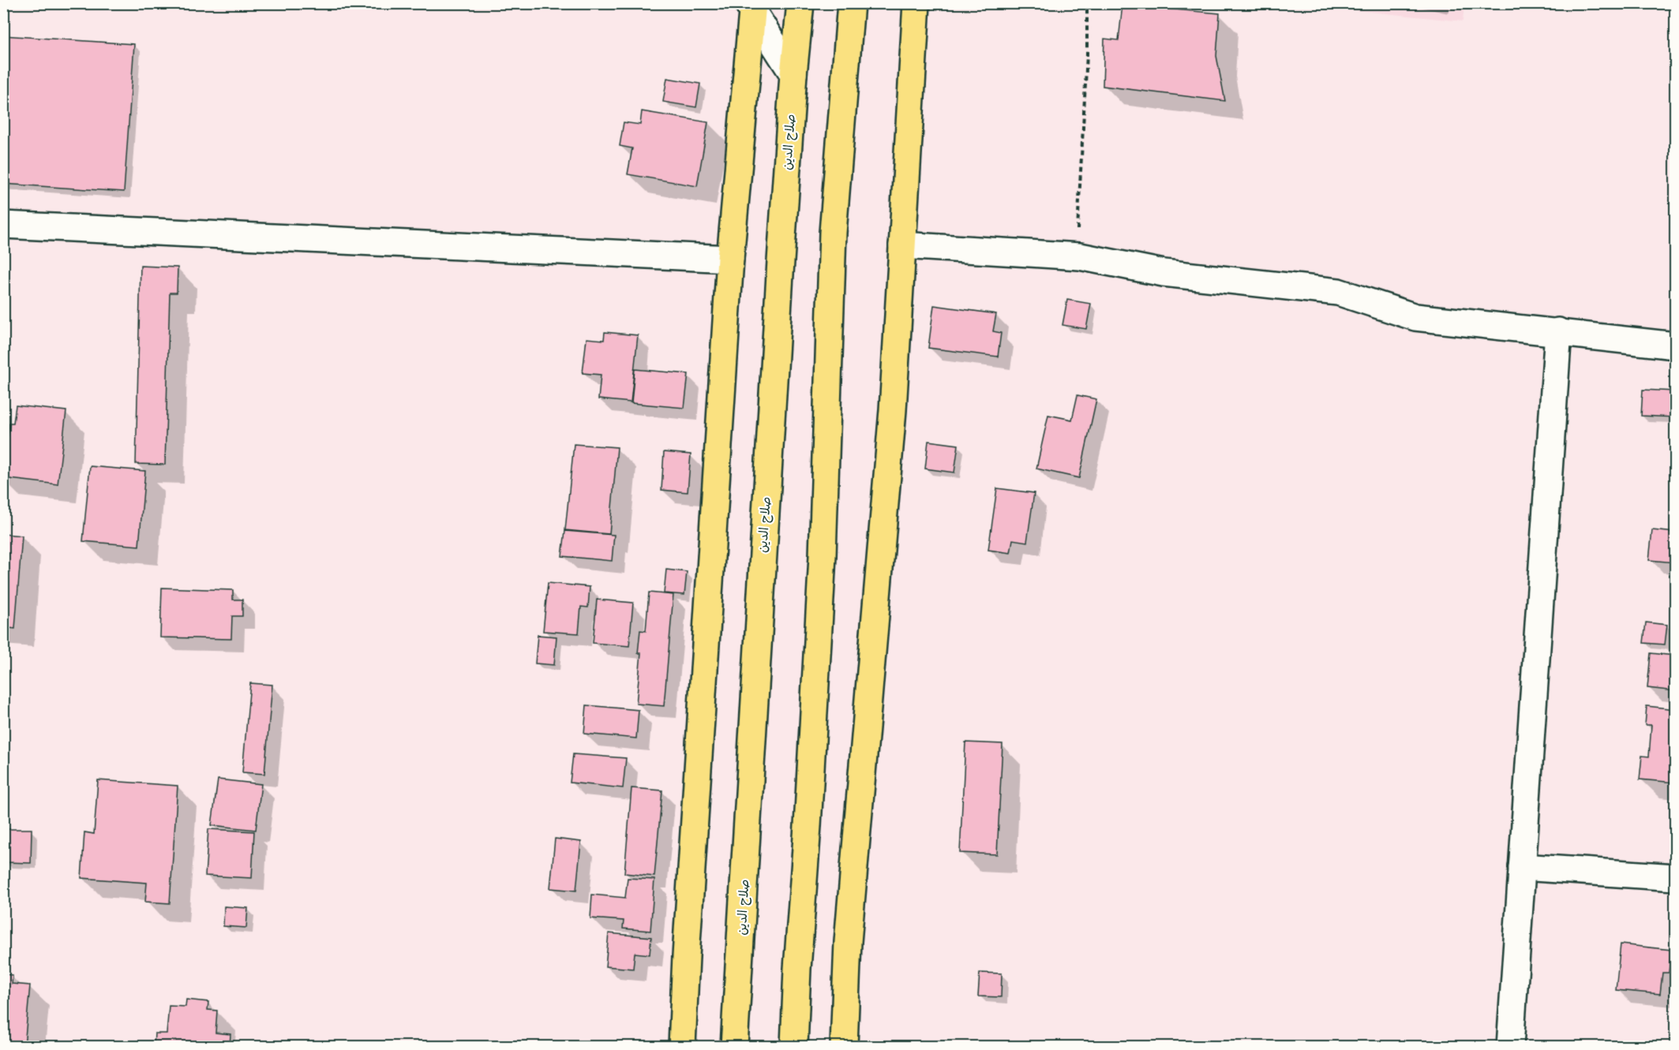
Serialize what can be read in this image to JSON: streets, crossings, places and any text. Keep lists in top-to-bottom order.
{
  "streets": {
    "main road": ["صلاح الدين"]
  }
}
